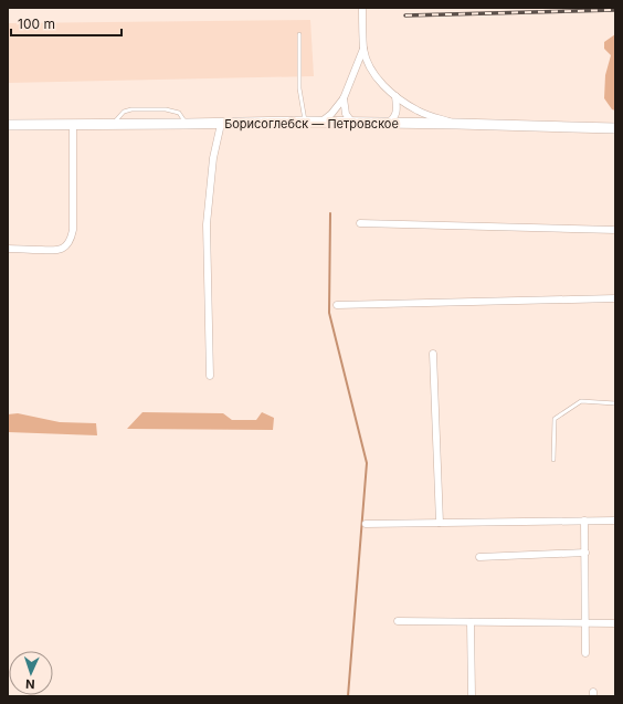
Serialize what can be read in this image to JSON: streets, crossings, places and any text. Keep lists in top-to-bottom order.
{
  "streets": {
    "street": ["Борисоглебск — Петровское"]
  },
  "scale_bar": "100 m",
  "north": "bottom"
}
